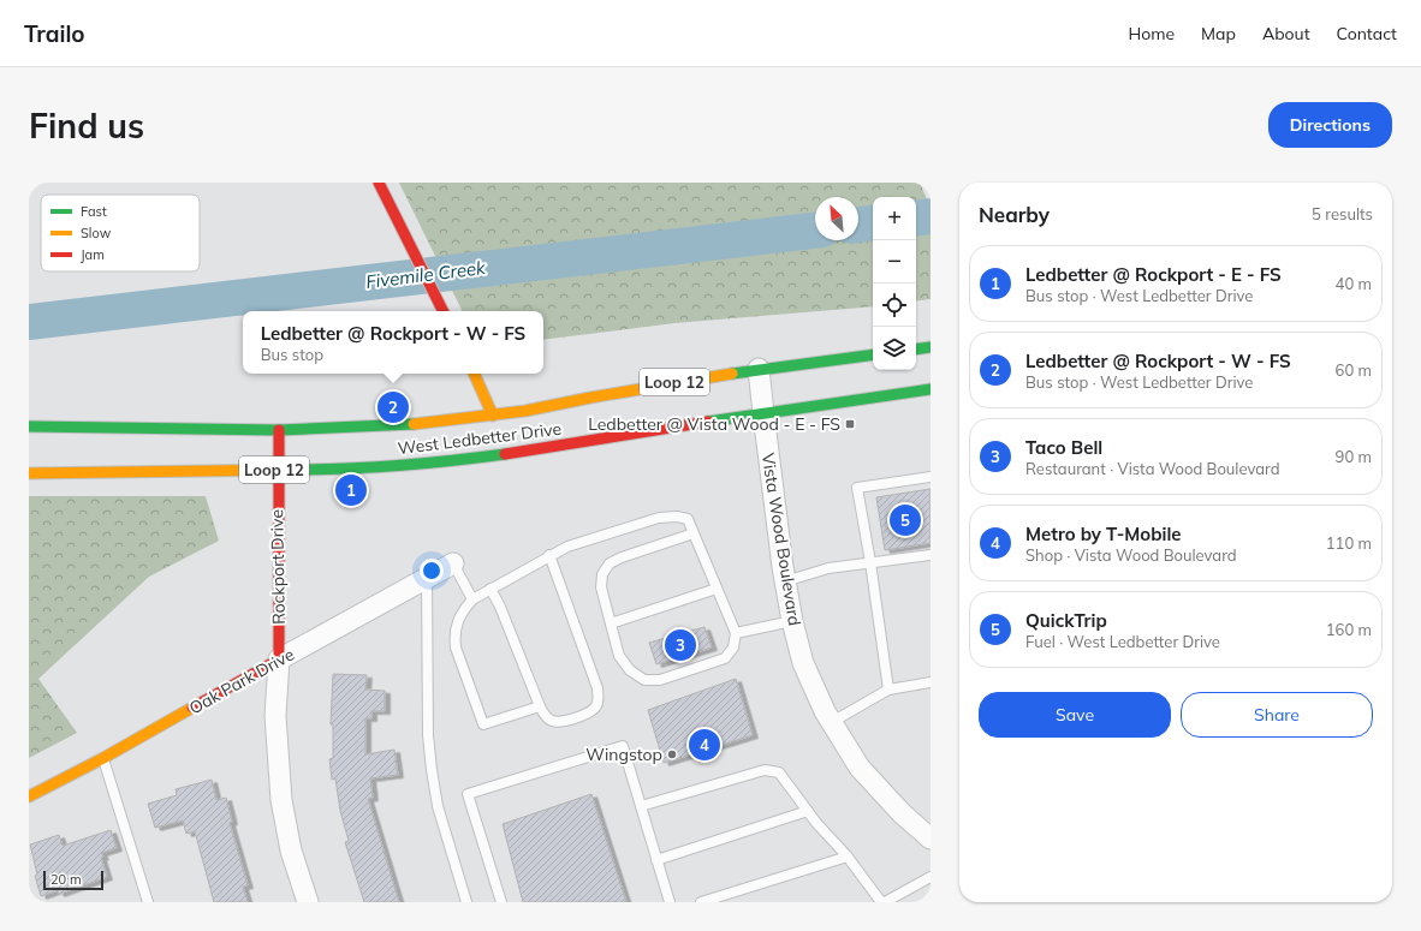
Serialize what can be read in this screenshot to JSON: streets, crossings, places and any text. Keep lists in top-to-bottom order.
{
  "streets": {
    "main road": [
      "Loop 12",
      "West Ledbetter Drive",
      "Rockport Drive",
      "Oak Park Drive"
    ],
    "street": ["Vista Wood Boulevard"]
  },
  "crossings": [
    ["West Ledbetter Drive", "Vista Wood Boulevard"],
    ["West Ledbetter Drive", "Rockport Drive"],
    ["Rockport Drive", "Oak Park Drive"]
  ],
  "water": ["Fivemile Creek"],
  "places": {
    "transit": ["Ledbetter @ Vista Wood - E - FS"],
    "other": ["Wingstop"]
  },
  "legend": ["Fast", "Slow", "Jam"],
  "scale_bar": "20 m",
  "north": "top left",
  "page": {
    "header": "Trailo",
    "nav": [
      "Home",
      "Map",
      "About",
      "Contact"
    ],
    "buttons": [
      "Directions",
      ["Save", "Share"]
    ],
    "title": "Find us",
    "heading": ["Nearby", "5 results"],
    "map_buttons": ["+", "−"],
    "list": [
      {
        "mark": "1",
        "name": "Ledbetter @ Rockport - E - FS",
        "note": "Bus stop · West Ledbetter Drive",
        "value": "40 m"
      },
      {
        "mark": "2",
        "name": "Ledbetter @ Rockport - W - FS",
        "note": "Bus stop · West Ledbetter Drive",
        "value": "60 m"
      },
      {
        "mark": "3",
        "name": "Taco Bell",
        "note": "Restaurant · Vista Wood Boulevard",
        "value": "90 m"
      },
      {
        "mark": "4",
        "name": "Metro by T-Mobile",
        "note": "Shop · Vista Wood Boulevard",
        "value": "110 m"
      },
      {
        "mark": "5",
        "name": "QuickTrip",
        "note": "Fuel · West Ledbetter Drive",
        "value": "160 m"
      }
    ],
    "popup": ["Ledbetter @ Rockport - W - FS", "Bus stop"],
    "pins": [
      "2",
      "1",
      "5",
      "3",
      "4"
    ],
    "scale": "20 m"
  }
}
